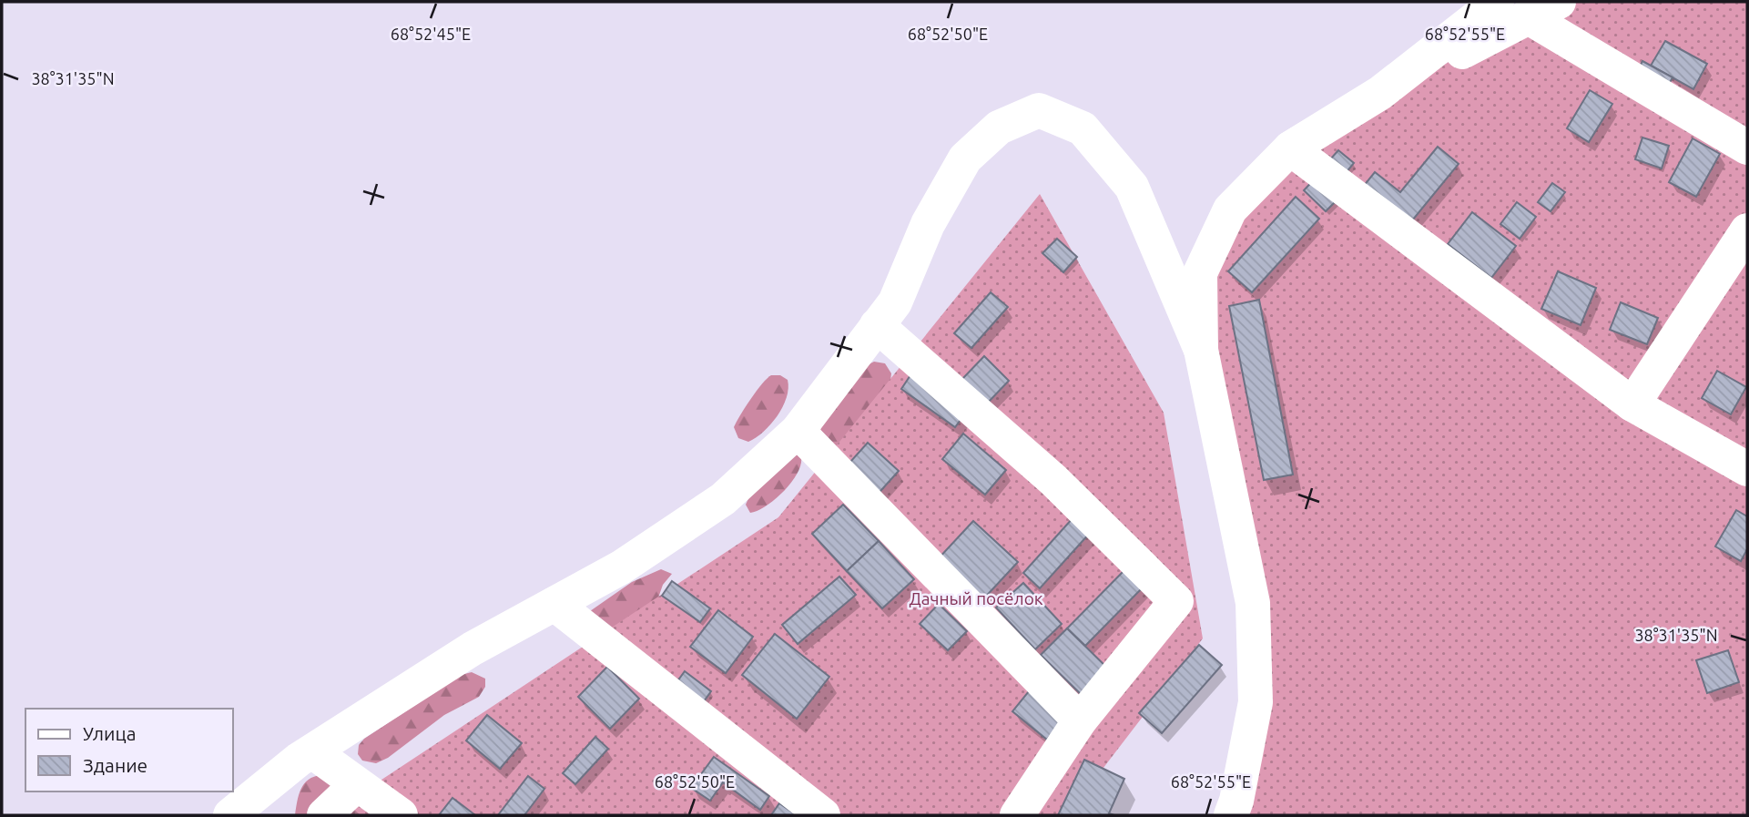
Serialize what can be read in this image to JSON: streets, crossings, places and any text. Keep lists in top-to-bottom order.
{
  "parks": ["Дачный посёлок"],
  "legend": ["Улица", "Здание"],
  "coordinates": [
    "68°52'45\"E",
    "68°52'50\"E",
    "68°52'55\"E",
    "38°31'35\"N"
  ]
}
